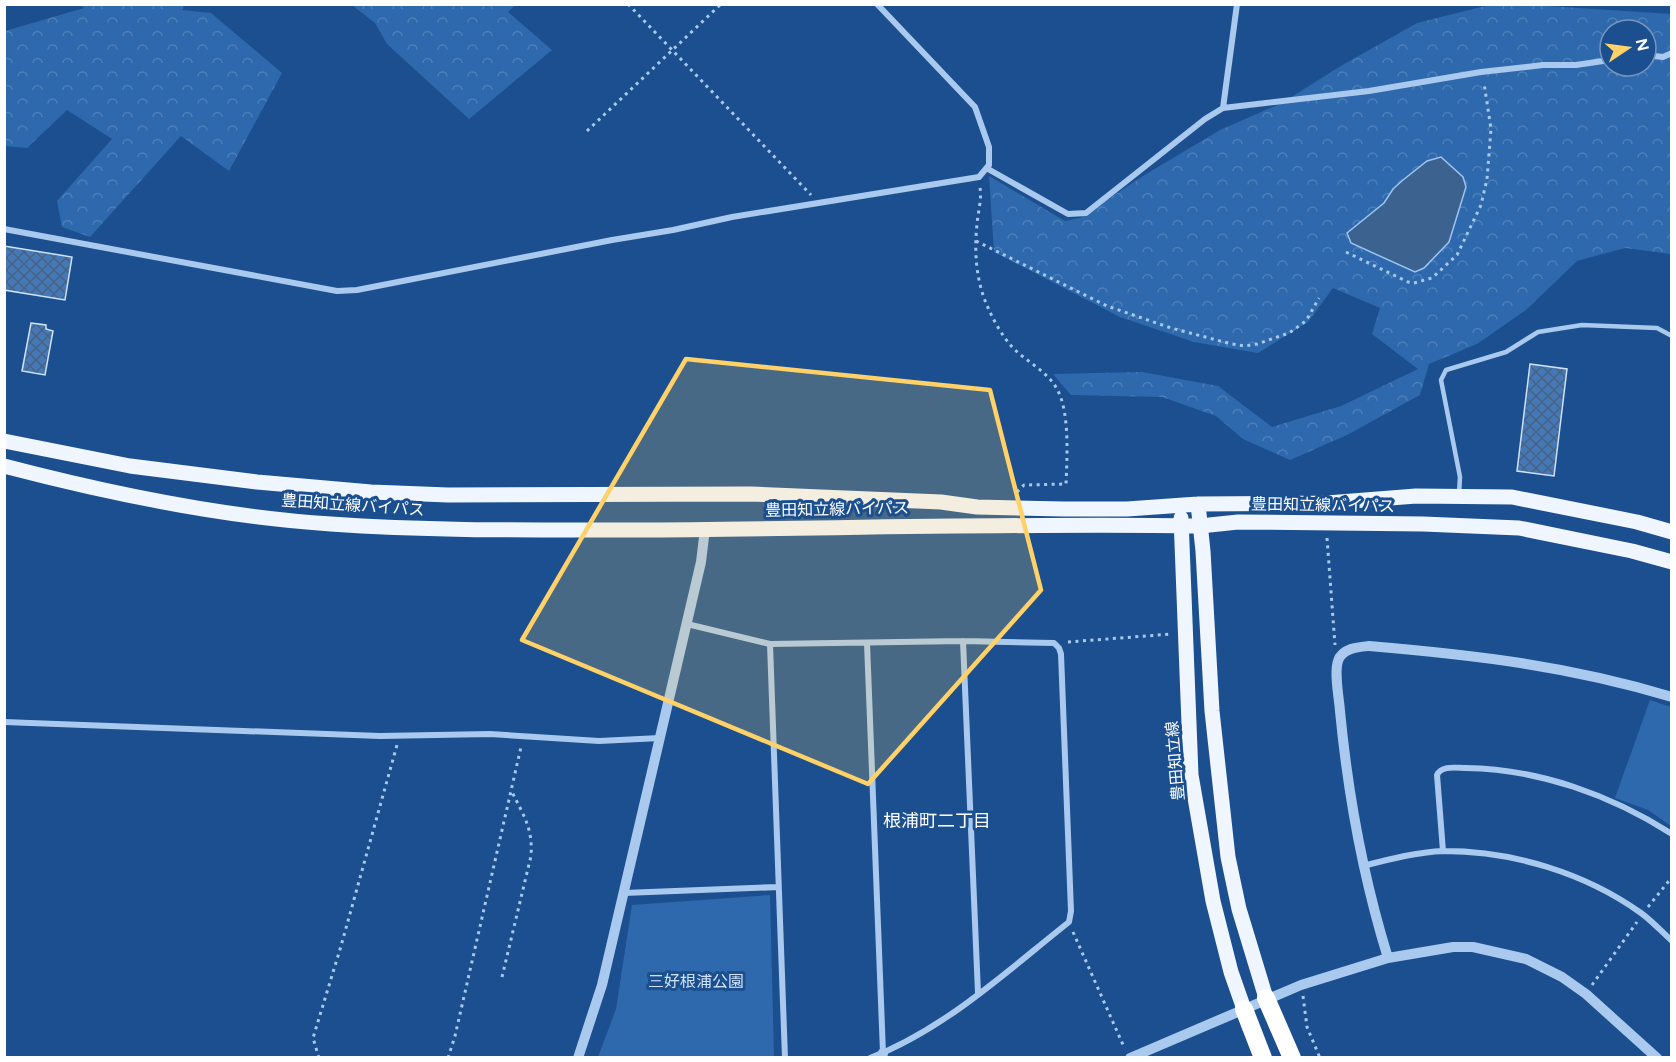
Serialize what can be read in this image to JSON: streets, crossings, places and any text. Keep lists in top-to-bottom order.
{
  "streets": {
    "main road": ["豊田知立線バイパス", "豊田知立線"]
  },
  "crossings": [
    ["豊田知立線バイパス", "豊田知立線"]
  ],
  "districts": ["根浦町二丁目"],
  "parks": ["三好根浦公園"],
  "north": "right"
}
